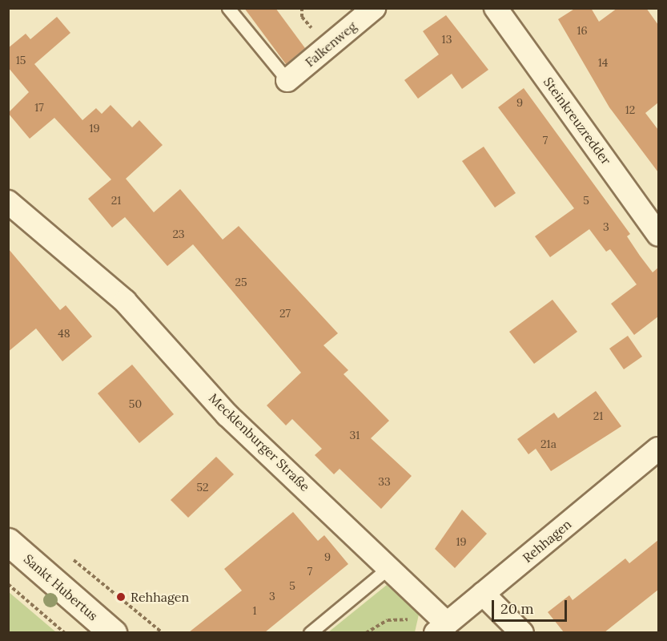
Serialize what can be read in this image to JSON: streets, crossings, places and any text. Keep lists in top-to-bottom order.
{
  "streets": {
    "main road": ["Sankt Hubertus"],
    "street": [
      "Falkenweg",
      "Steinkreuzredder",
      "Mecklenburger Straße",
      "Rehhagen"
    ]
  },
  "crossings": [
    ["Mecklenburger Straße", "Rehhagen"]
  ],
  "places": ["Rehhagen"],
  "house_numbers": [
    "16",
    "13",
    "15",
    "14",
    "9",
    "17",
    "12",
    "19",
    "7",
    "21",
    "5",
    "3",
    "23",
    "25",
    "27",
    "48",
    "50",
    "21",
    "31",
    "21a",
    "33",
    "52",
    "19",
    "9",
    "7",
    "5",
    "3",
    "1"
  ],
  "scale_bar": "20 m"
}
